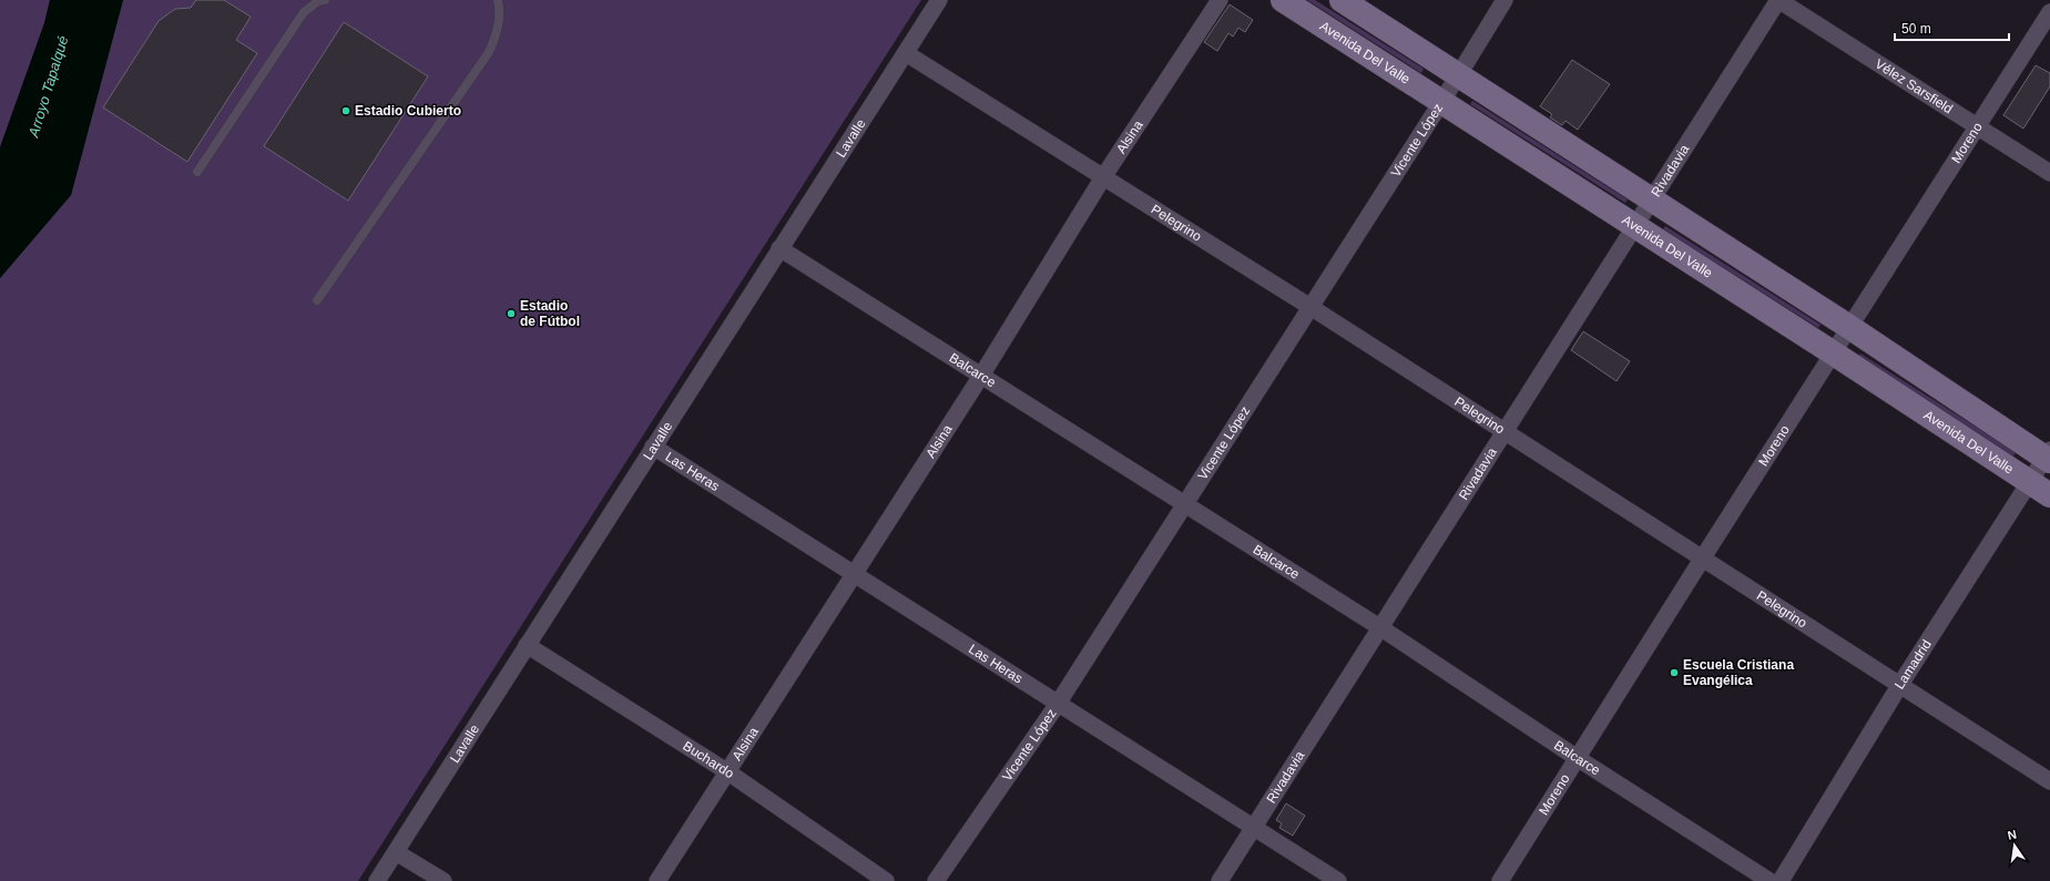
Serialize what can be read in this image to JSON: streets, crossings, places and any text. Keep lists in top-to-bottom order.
{
  "streets": {
    "main road": ["Avenida Del Valle"],
    "street": [
      "Vélez Sarsfield",
      "Alsina",
      "Lavalle",
      "Vicente López",
      "Moreno",
      "Rivadavia",
      "Pelegrino",
      "Balcarce",
      "Las Heras",
      "Lamadrid",
      "Buchardo"
    ]
  },
  "crossings": [
    ["Avenida Del Valle", "Vicente López"],
    ["Avenida Del Valle", "Moreno"],
    ["Avenida Del Valle", "Rivadavia"],
    ["Avenida Del Valle", "Lamadrid"],
    ["Vélez Sarsfield", "Moreno"],
    ["Vélez Sarsfield", "Rivadavia"],
    ["Alsina", "Pelegrino"],
    ["Alsina", "Balcarce"],
    ["Alsina", "Las Heras"],
    ["Alsina", "Buchardo"],
    ["Lavalle", "Pelegrino"],
    ["Lavalle", "Balcarce"],
    ["Lavalle", "Las Heras"],
    ["Lavalle", "Buchardo"],
    ["Vicente López", "Pelegrino"],
    ["Vicente López", "Balcarce"],
    ["Vicente López", "Las Heras"],
    ["Moreno", "Pelegrino"],
    ["Moreno", "Balcarce"],
    ["Rivadavia", "Pelegrino"],
    ["Rivadavia", "Balcarce"],
    ["Rivadavia", "Las Heras"],
    ["Pelegrino", "Lamadrid"]
  ],
  "water": ["Arroyo Tapalqué"],
  "places": ["Estadio Cubierto", "Estadio de Fútbol", "Escuela Cristiana Evangélica"],
  "scale_bar": "50 m",
  "north": "top"
}
